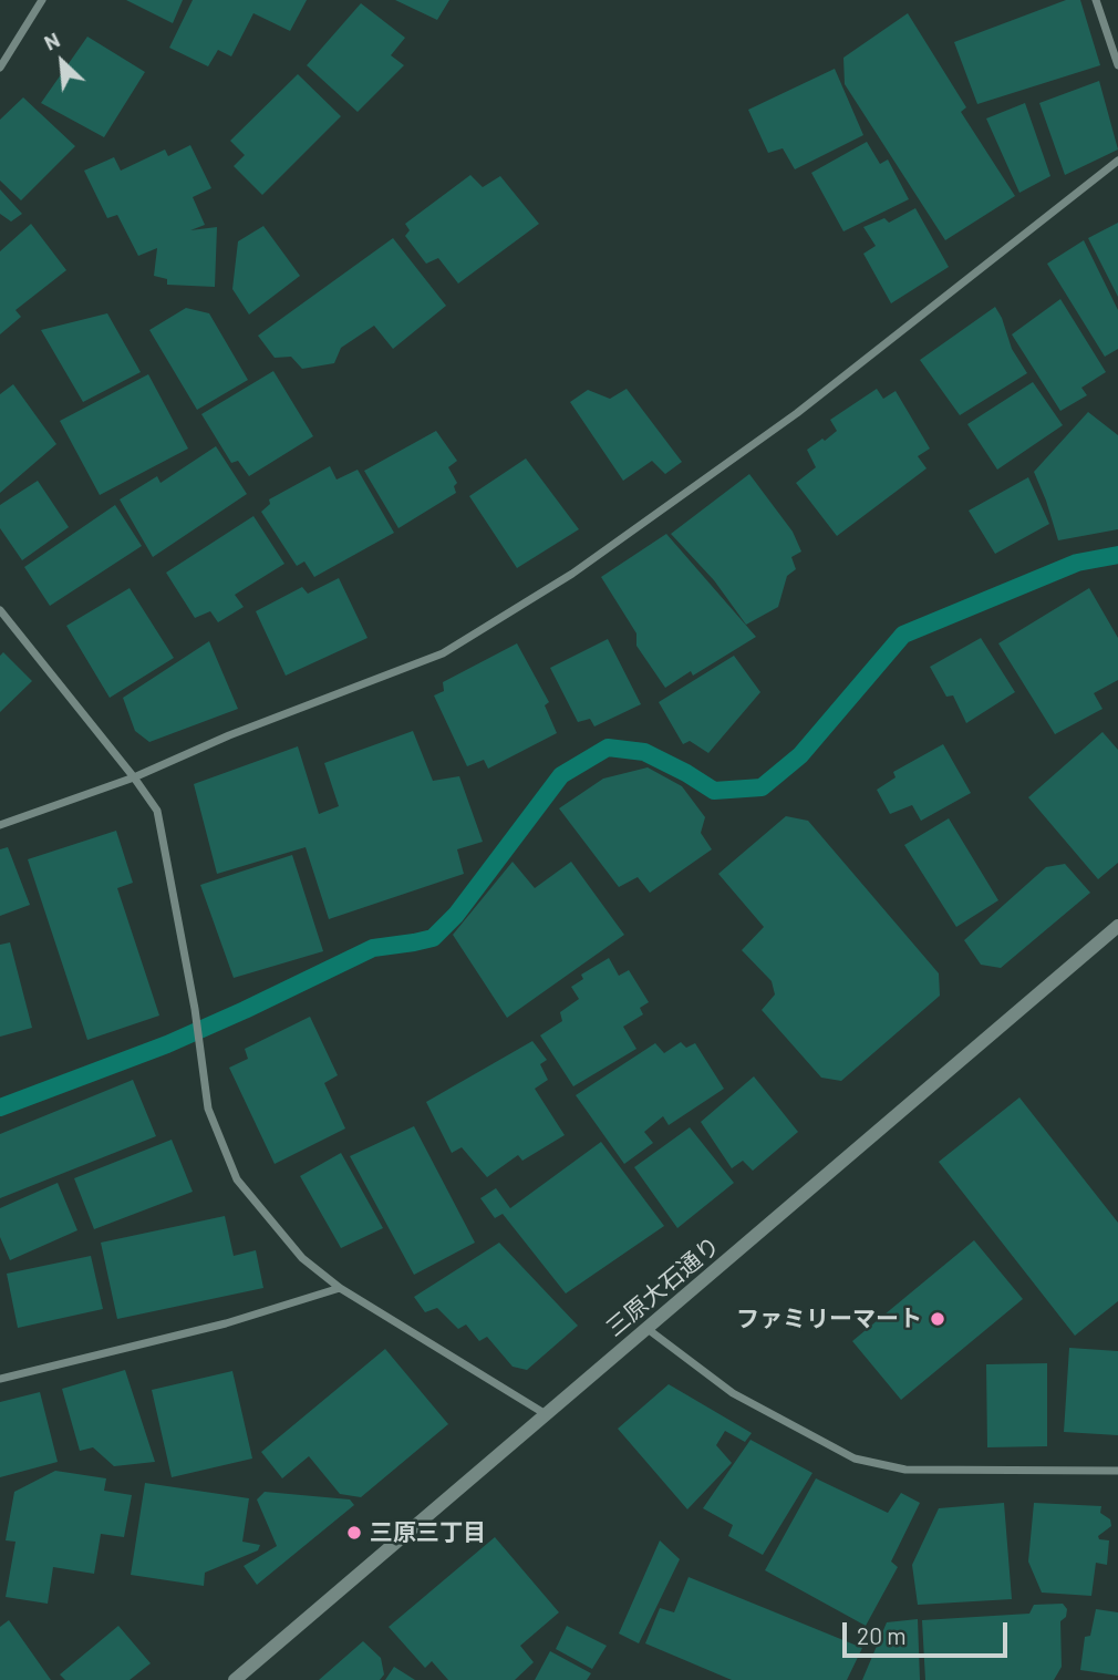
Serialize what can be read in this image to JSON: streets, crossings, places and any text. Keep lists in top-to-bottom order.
{
  "streets": {
    "street": ["三原大石通り"]
  },
  "places": ["ファミリーマート", "三原三丁目"],
  "scale_bar": "20 m",
  "north": "top left"
}
